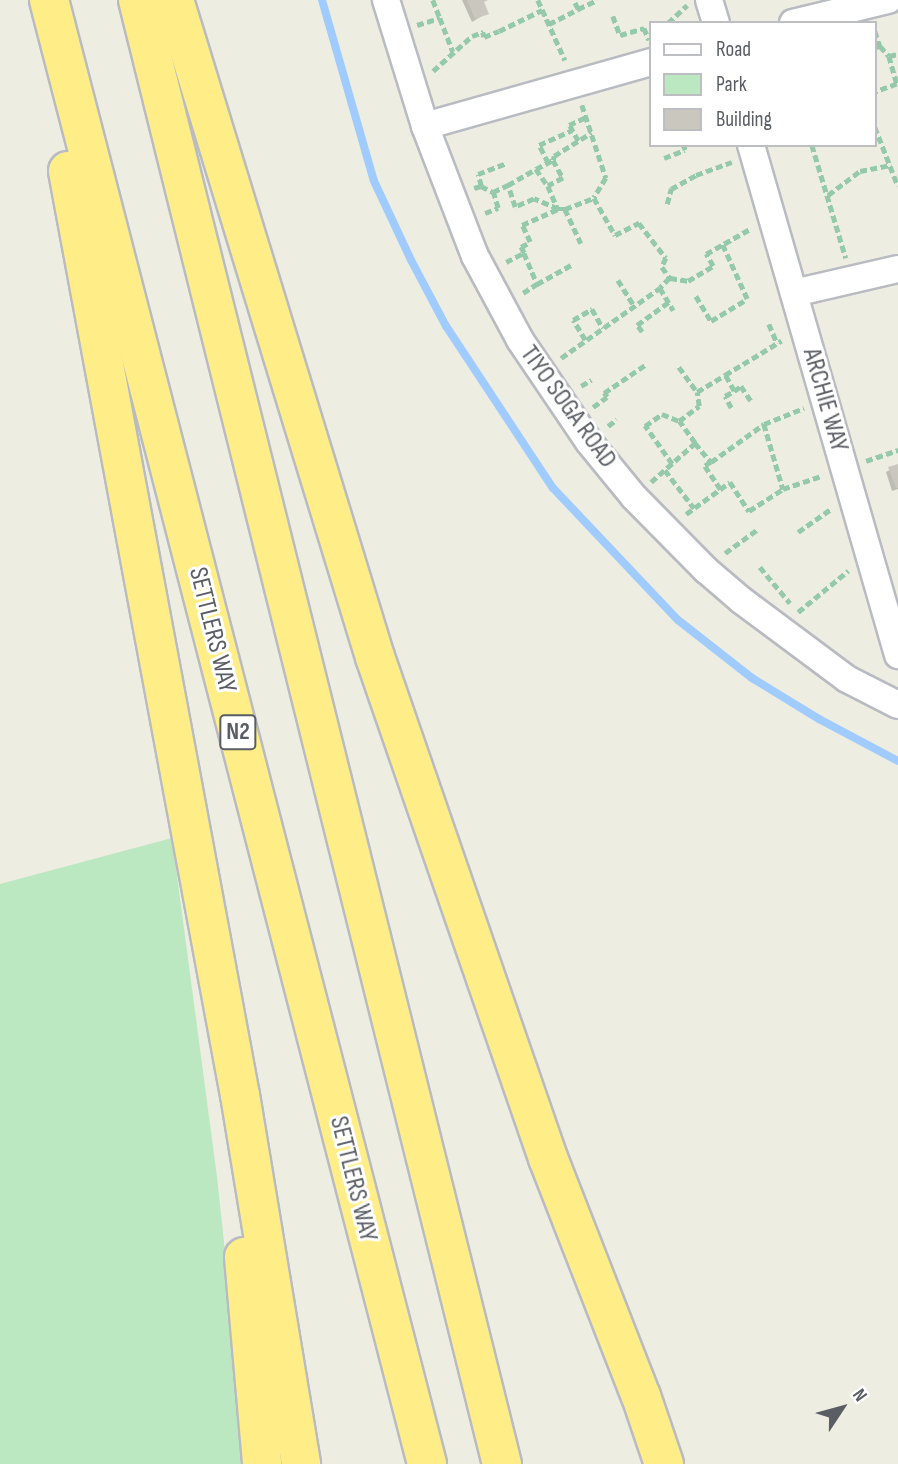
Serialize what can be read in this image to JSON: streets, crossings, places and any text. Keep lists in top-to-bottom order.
{
  "streets": {
    "highway": ["SETTLERS WAY", "N2"],
    "street": ["ARCHIE WAY", "TIYO SOGA ROAD"]
  },
  "legend": ["Road", "Park", "Building"],
  "north": "top right"
}
